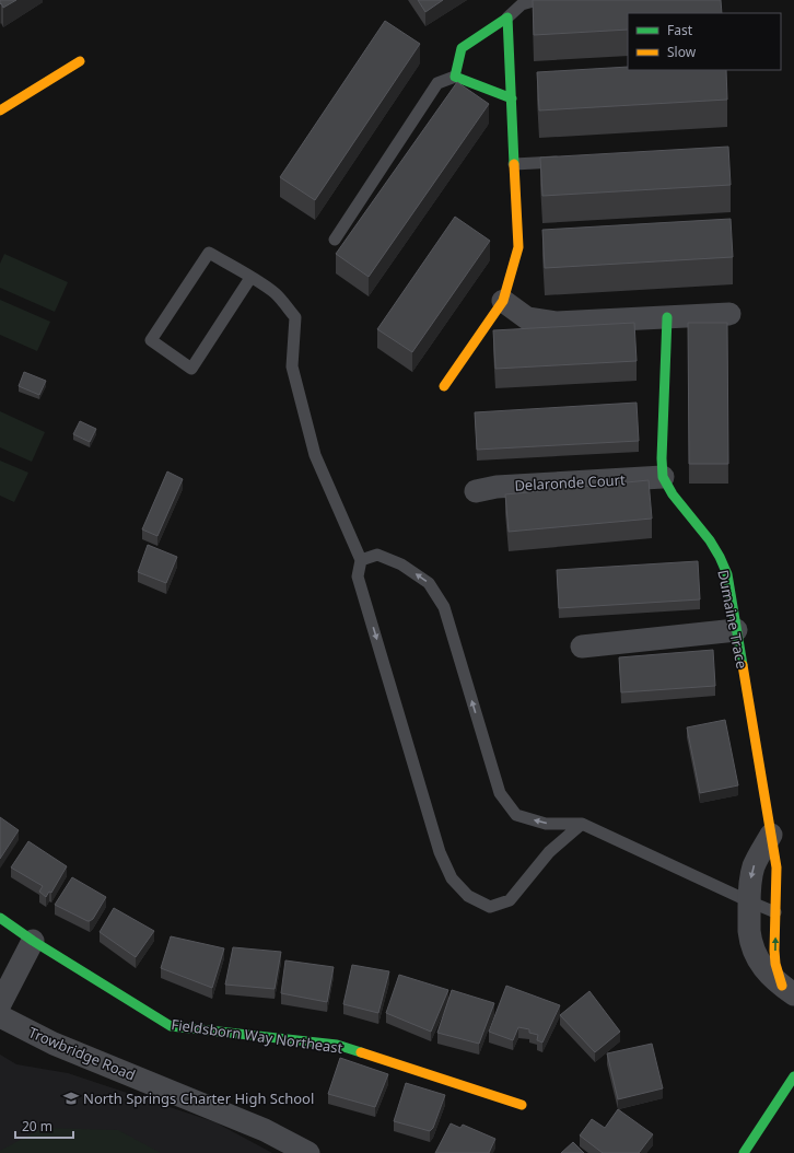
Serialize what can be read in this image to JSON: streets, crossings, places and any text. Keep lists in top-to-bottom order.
{
  "streets": {
    "street": [
      "Delaronde Court",
      "Dumaine Trace",
      "Fieldsborn Way Northeast",
      "Trowbridge Road"
    ]
  },
  "crossings": [
    ["Delaronde Court", "Dumaine Trace"]
  ],
  "places": {
    "school or university": ["North Springs Charter High School"]
  },
  "legend": ["Fast", "Slow"],
  "scale_bar": "20 m"
}
